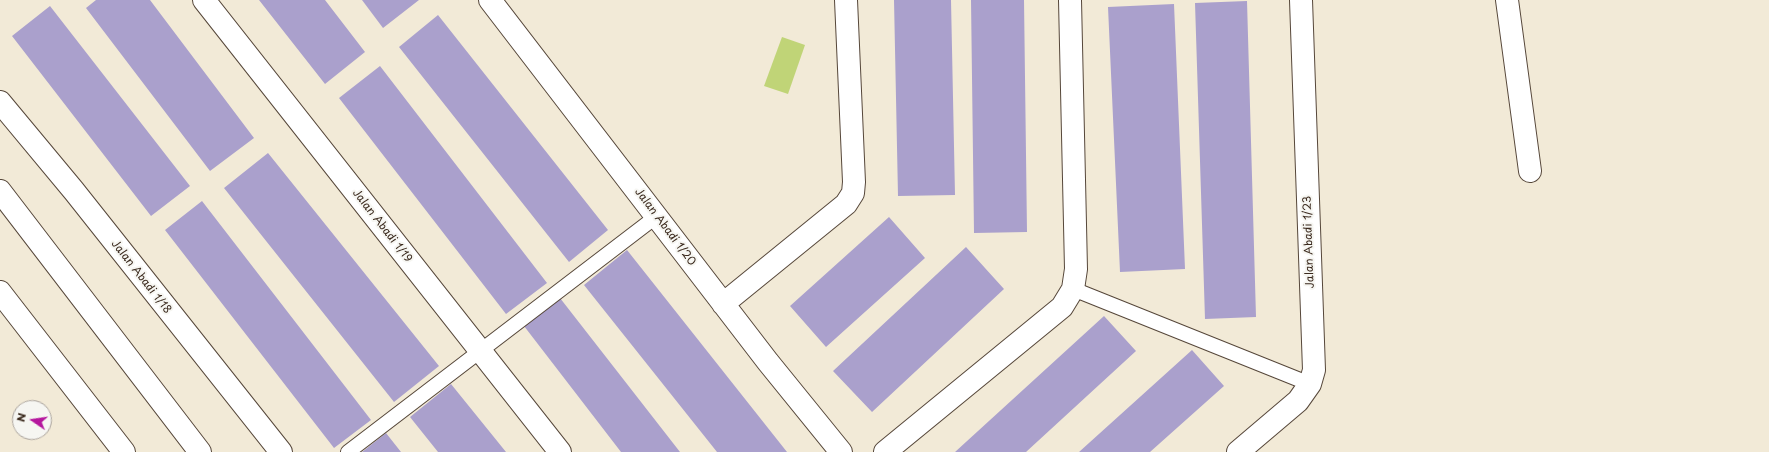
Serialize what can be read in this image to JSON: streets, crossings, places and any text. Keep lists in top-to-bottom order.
{
  "streets": {
    "street": [
      "Jalan Abadi 1/19",
      "Jalan Abadi 1/20",
      "Jalan Abadi 1/23",
      "Jalan Abadi 1/18"
    ]
  },
  "north": "left"
}
